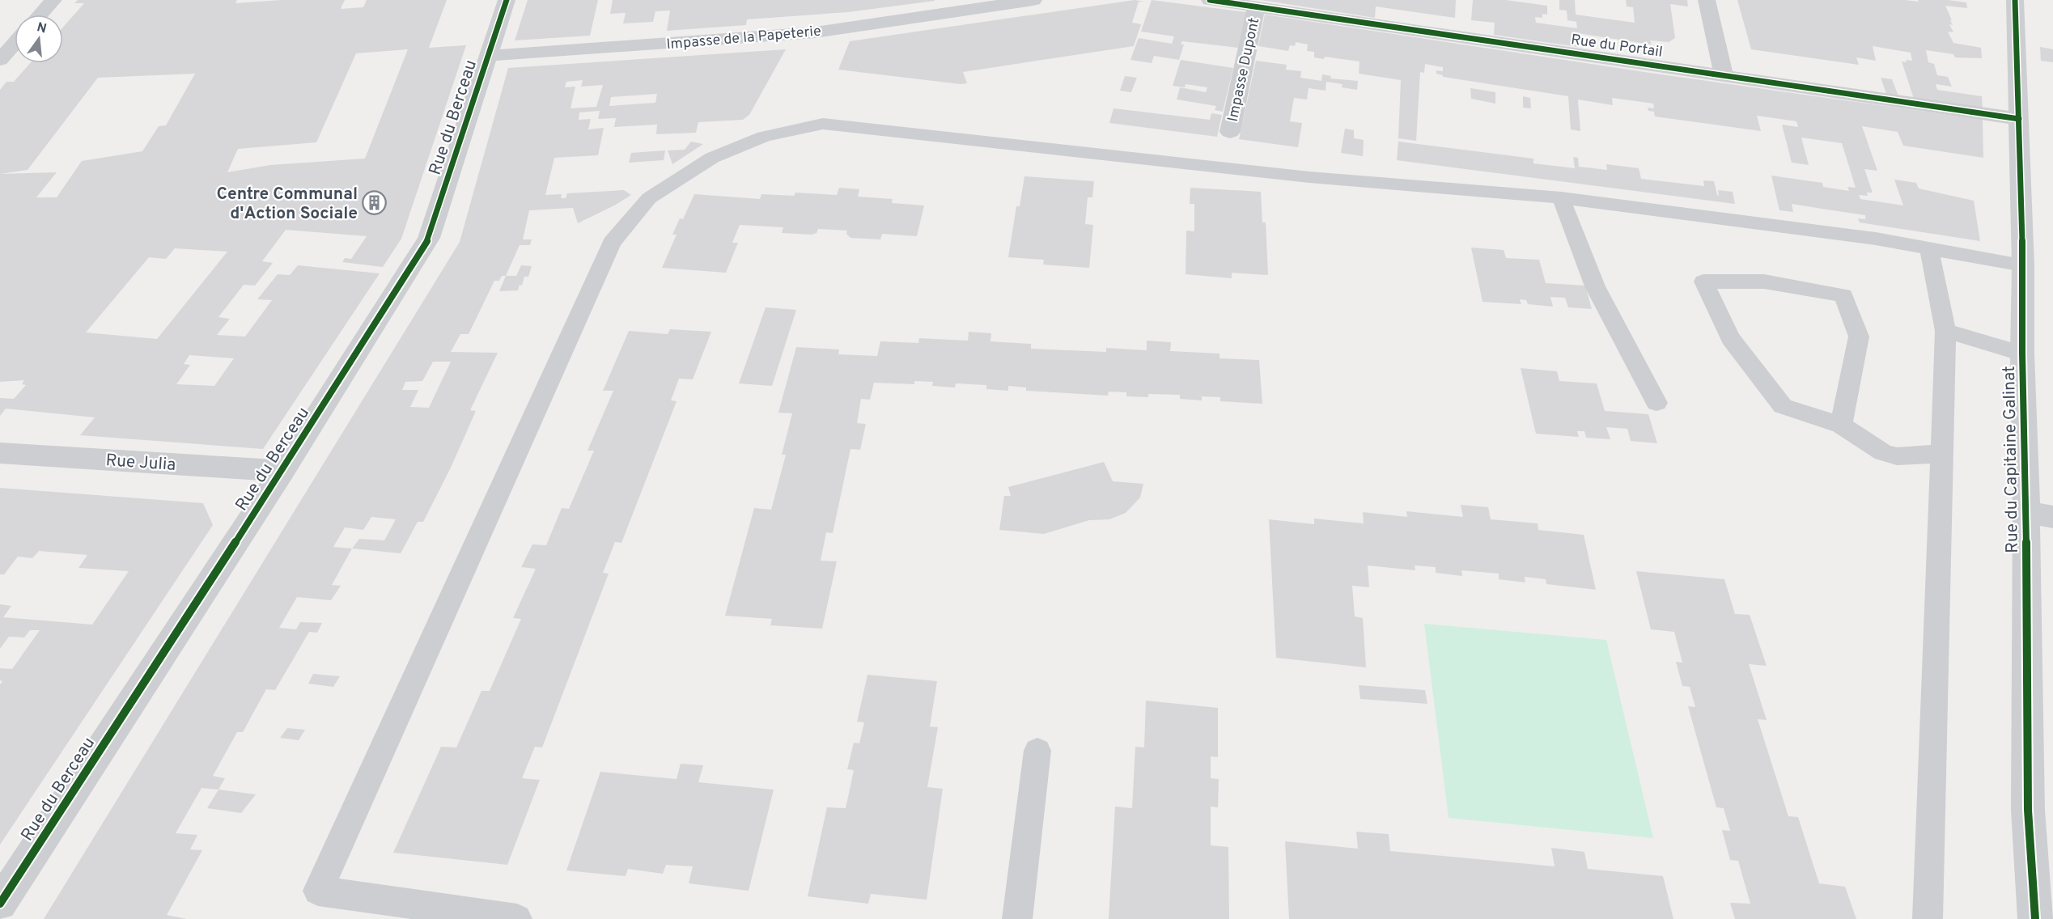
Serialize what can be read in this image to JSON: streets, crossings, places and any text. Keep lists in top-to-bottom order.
{
  "streets": {
    "street": [
      "Impasse de la Papeterie",
      "Rue du Portail",
      "Impasse Dupont",
      "Rue du Berceau",
      "Rue du Capitaine Galinat",
      "Rue Julia"
    ]
  },
  "crossings": [
    ["Impasse de la Papeterie", "Rue du Berceau"],
    ["Rue du Portail", "Impasse Dupont"],
    ["Rue du Portail", "Rue du Capitaine Galinat"],
    ["Rue du Berceau", "Rue Julia"]
  ],
  "places": {
    "building": ["Centre Communal d'Action Sociale"]
  },
  "north": "top"
}
